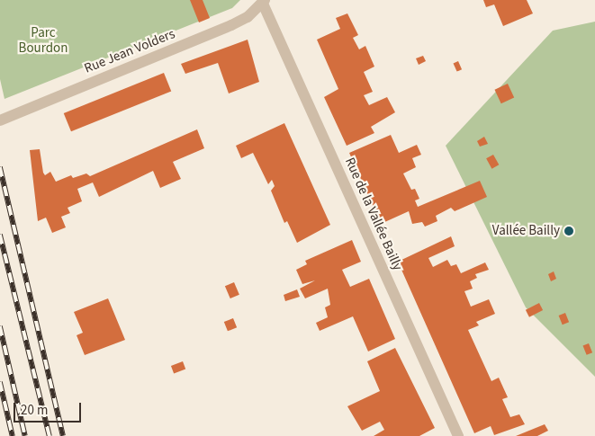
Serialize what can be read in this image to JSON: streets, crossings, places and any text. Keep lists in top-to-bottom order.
{
  "streets": {
    "street": ["Rue Jean Volders", "Rue de la Vallée Bailly"]
  },
  "crossings": [
    ["Rue Jean Volders", "Rue de la Vallée Bailly"]
  ],
  "parks": ["Parc Bourdon"],
  "places": ["Vallée Bailly"],
  "scale_bar": "20 m"
}
